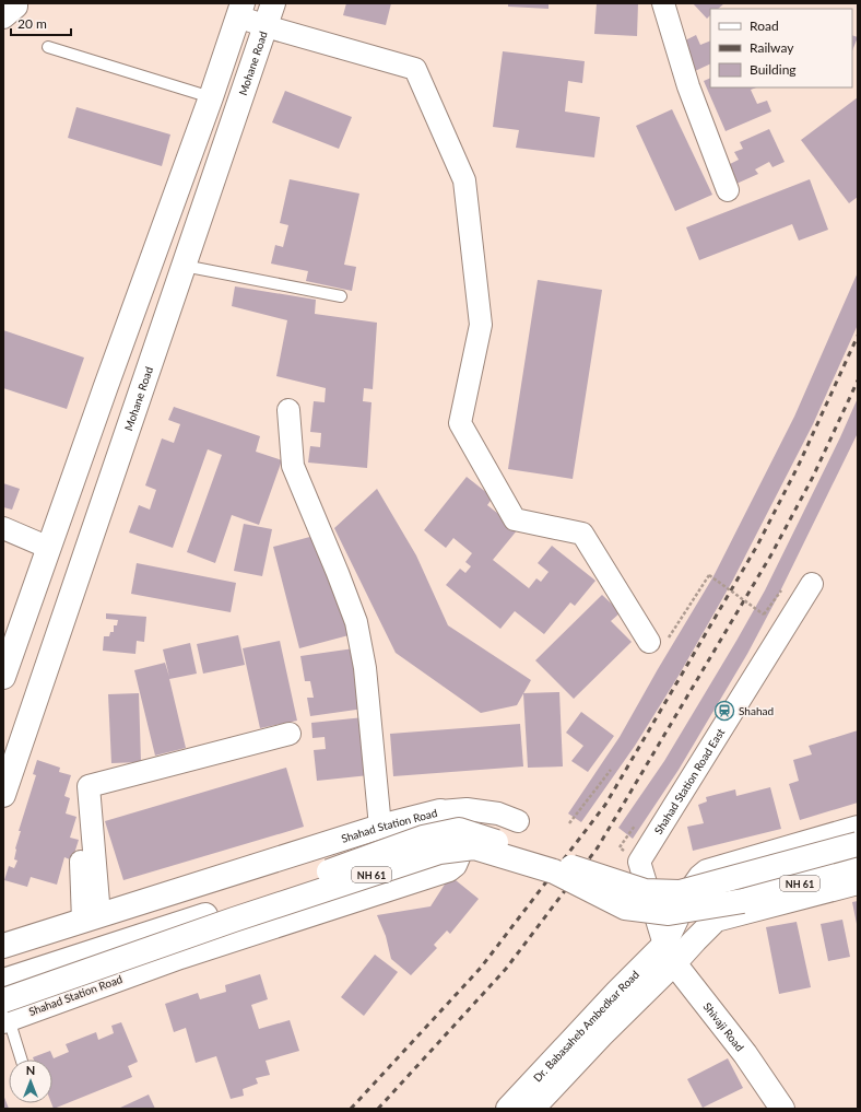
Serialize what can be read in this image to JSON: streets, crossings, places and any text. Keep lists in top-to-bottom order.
{
  "streets": {
    "main road": [
      "Mohane Road",
      "Shahad Station Road",
      "NH 61",
      "Dr. Babasaheb Ambedkar Road",
      "Shivaji Road"
    ],
    "street": ["Shahad Station Road East"]
  },
  "crossings": [
    ["Shahad Station Road East", "Dr. Babasaheb Ambedkar Road"],
    ["Shahad Station Road East", "Shivaji Road"],
    ["Shahad Station Road", "NH 61"],
    ["Dr. Babasaheb Ambedkar Road", "Shivaji Road"]
  ],
  "places": {
    "station": ["Shahad"]
  },
  "legend": ["Road", "Railway", "Building"],
  "scale_bar": "20 m",
  "north": "top"
}
